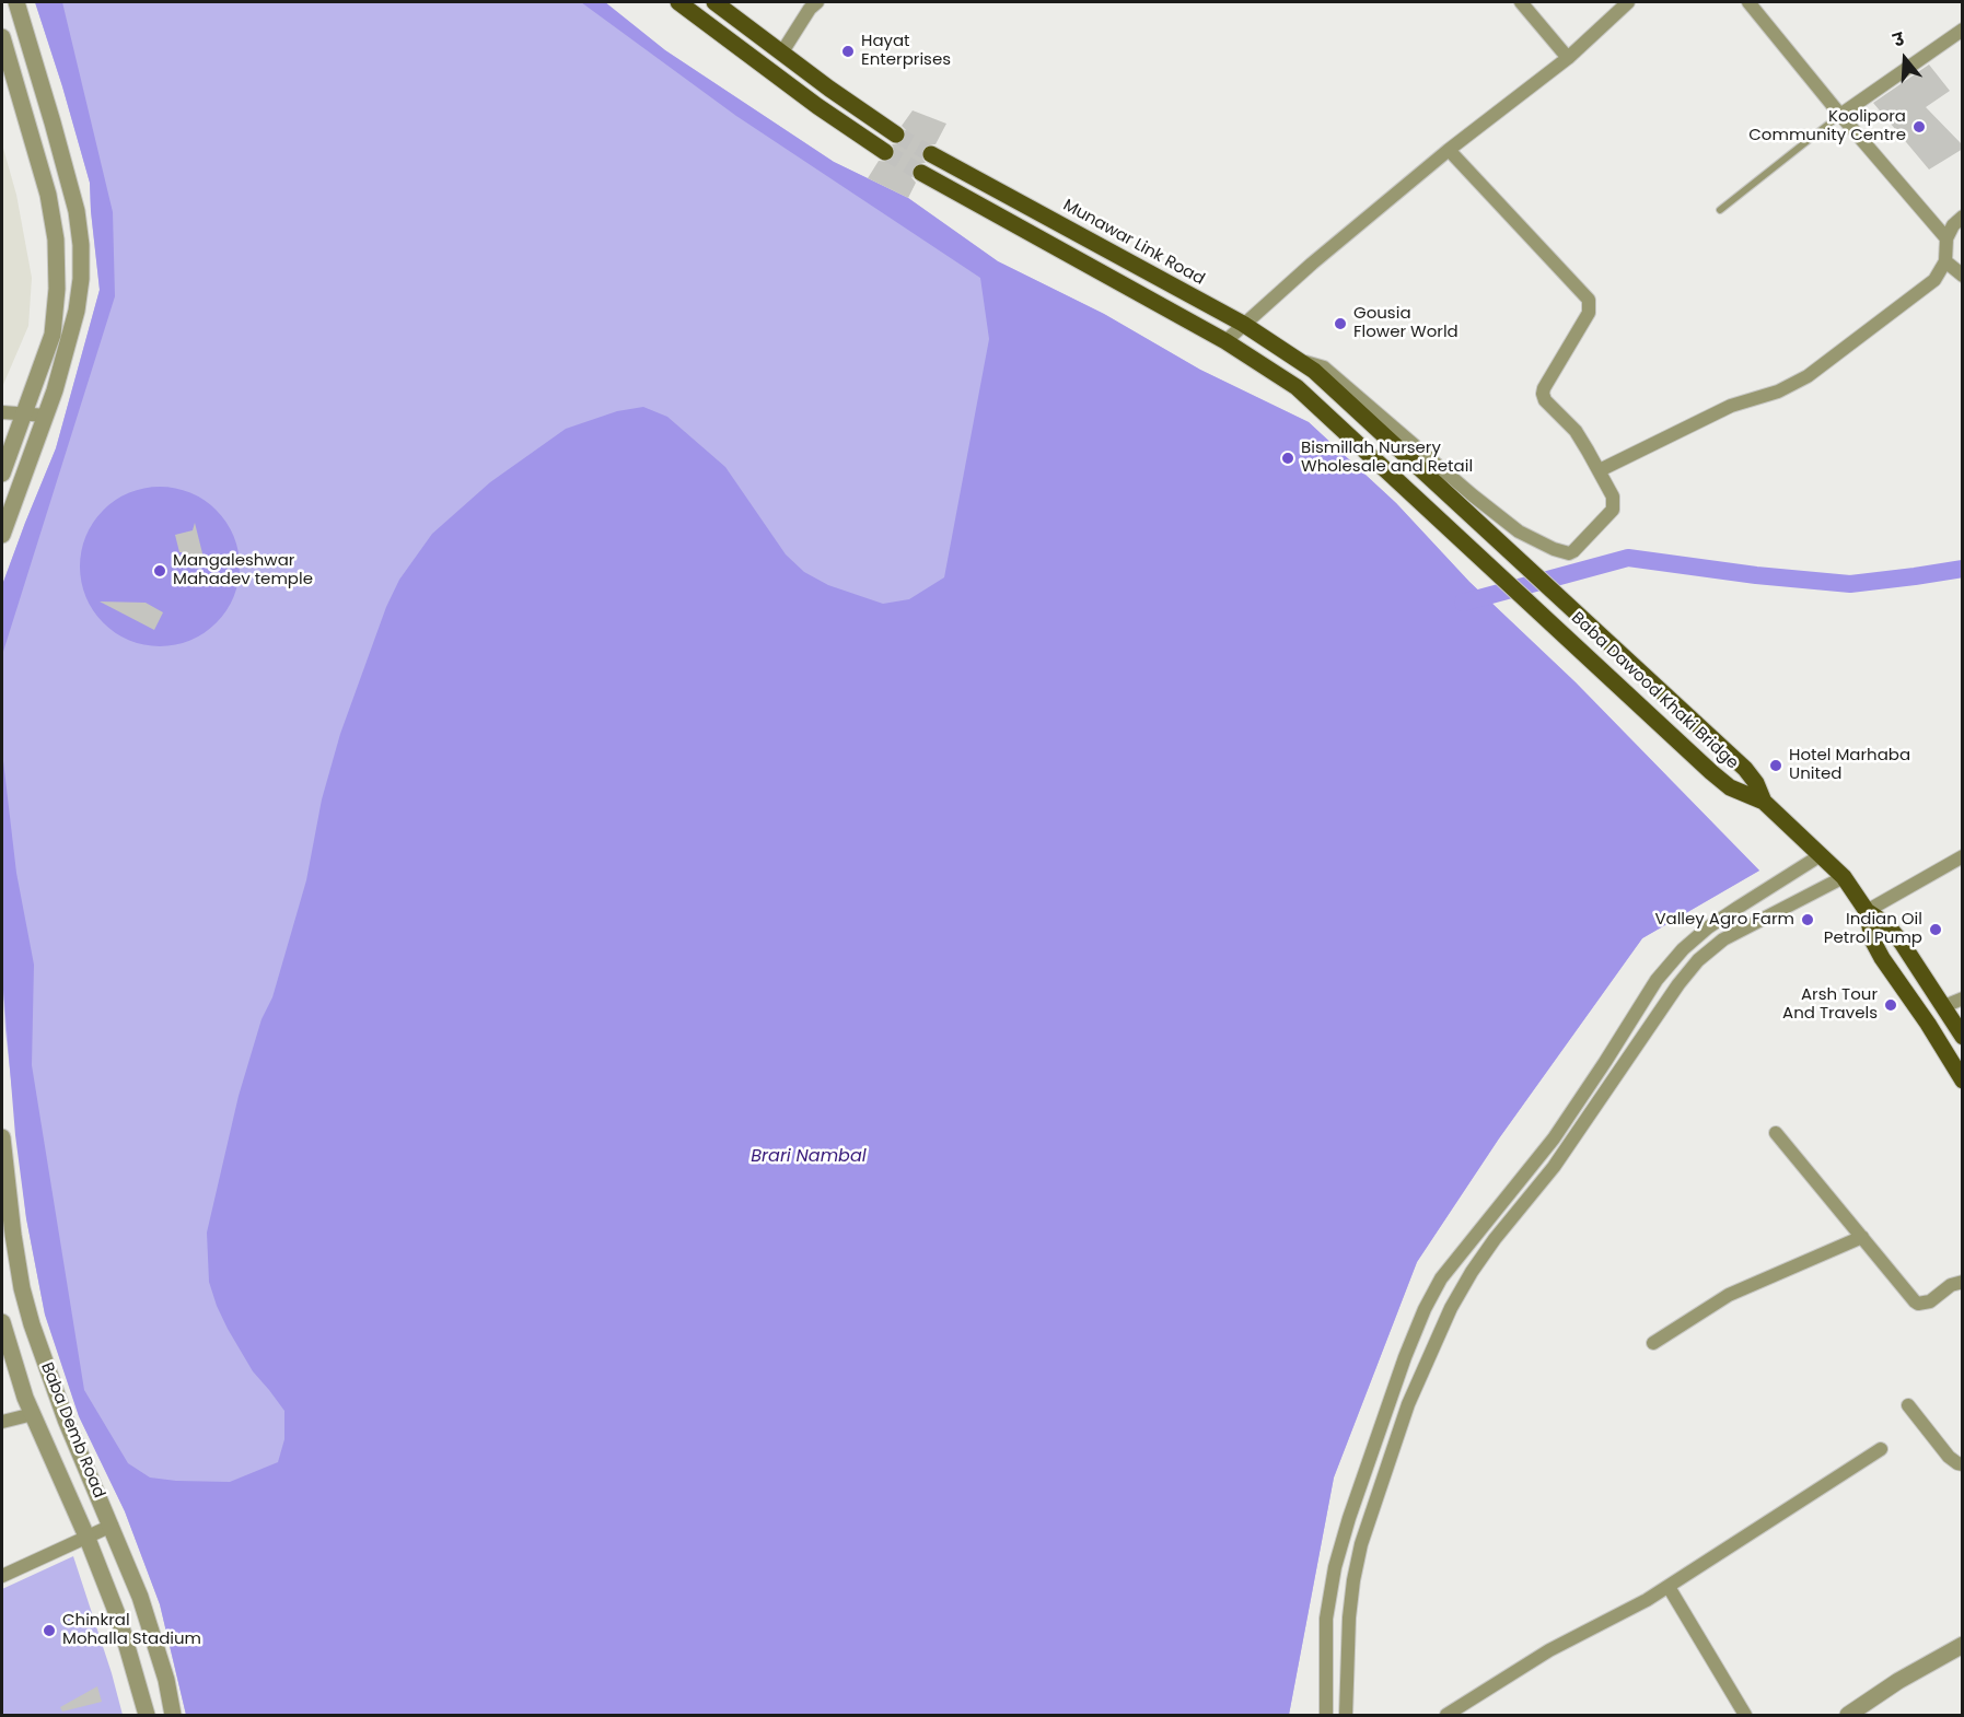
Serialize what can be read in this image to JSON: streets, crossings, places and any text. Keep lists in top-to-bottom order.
{
  "streets": {
    "main road": ["Munawar Link Road", "Baba Dawood Khaki Bridge"],
    "street": ["Baba Demb Road"]
  },
  "crossings": [
    ["Munawar Link Road", "Baba Dawood Khaki Bridge"]
  ],
  "water": ["Brari Nambal"],
  "places": [
    "Hayat Enterprises",
    "Koolipora Community Centre",
    "Gousia Flower World",
    "Bismillah Nursery Wholesale and Retail",
    "Mangaleshwar Mahadev temple",
    "Hotel Marhaba United",
    "Valley Agro Farm",
    "Indian Oil Petrol Pump",
    "Arsh Tour And Travels",
    "Chinkral Mohalla Stadium"
  ],
  "north": "top"
}
